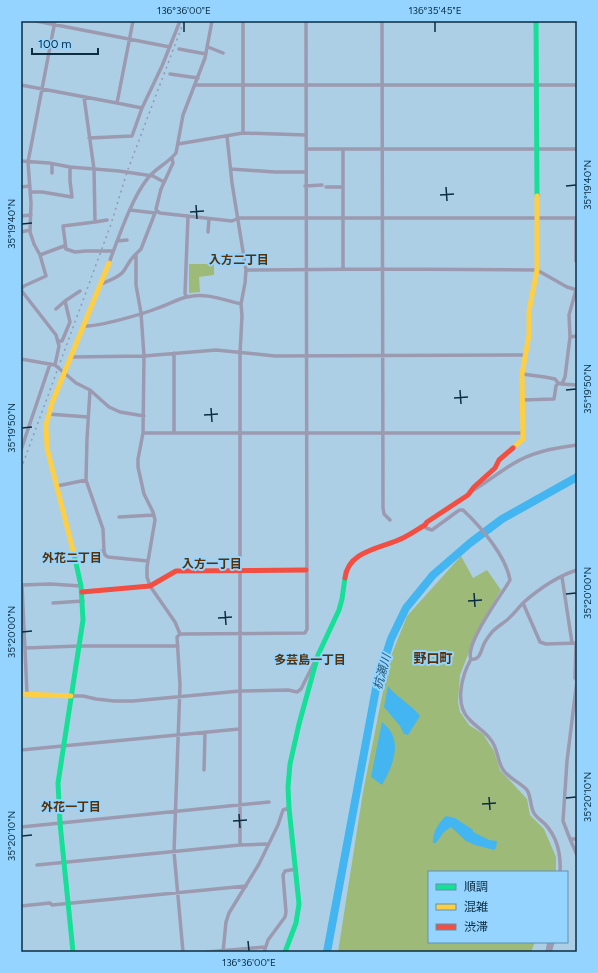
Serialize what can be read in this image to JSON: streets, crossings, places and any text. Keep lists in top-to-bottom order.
{
  "districts": [
    "入方二丁目",
    "外花二丁目",
    "入方一丁目",
    "野口町",
    "多芸島一丁目",
    "外花一丁目"
  ],
  "water": ["杭瀬川"],
  "legend": ["順調", "混雑", "渋滞"],
  "scale_bar": "100 m",
  "coordinates": [
    "136°36'00\"E",
    "136°35'45\"E",
    "35°19'40\"N",
    "35°19'50\"N",
    "35°20'00\"N",
    "35°20'10\"N"
  ]
}
